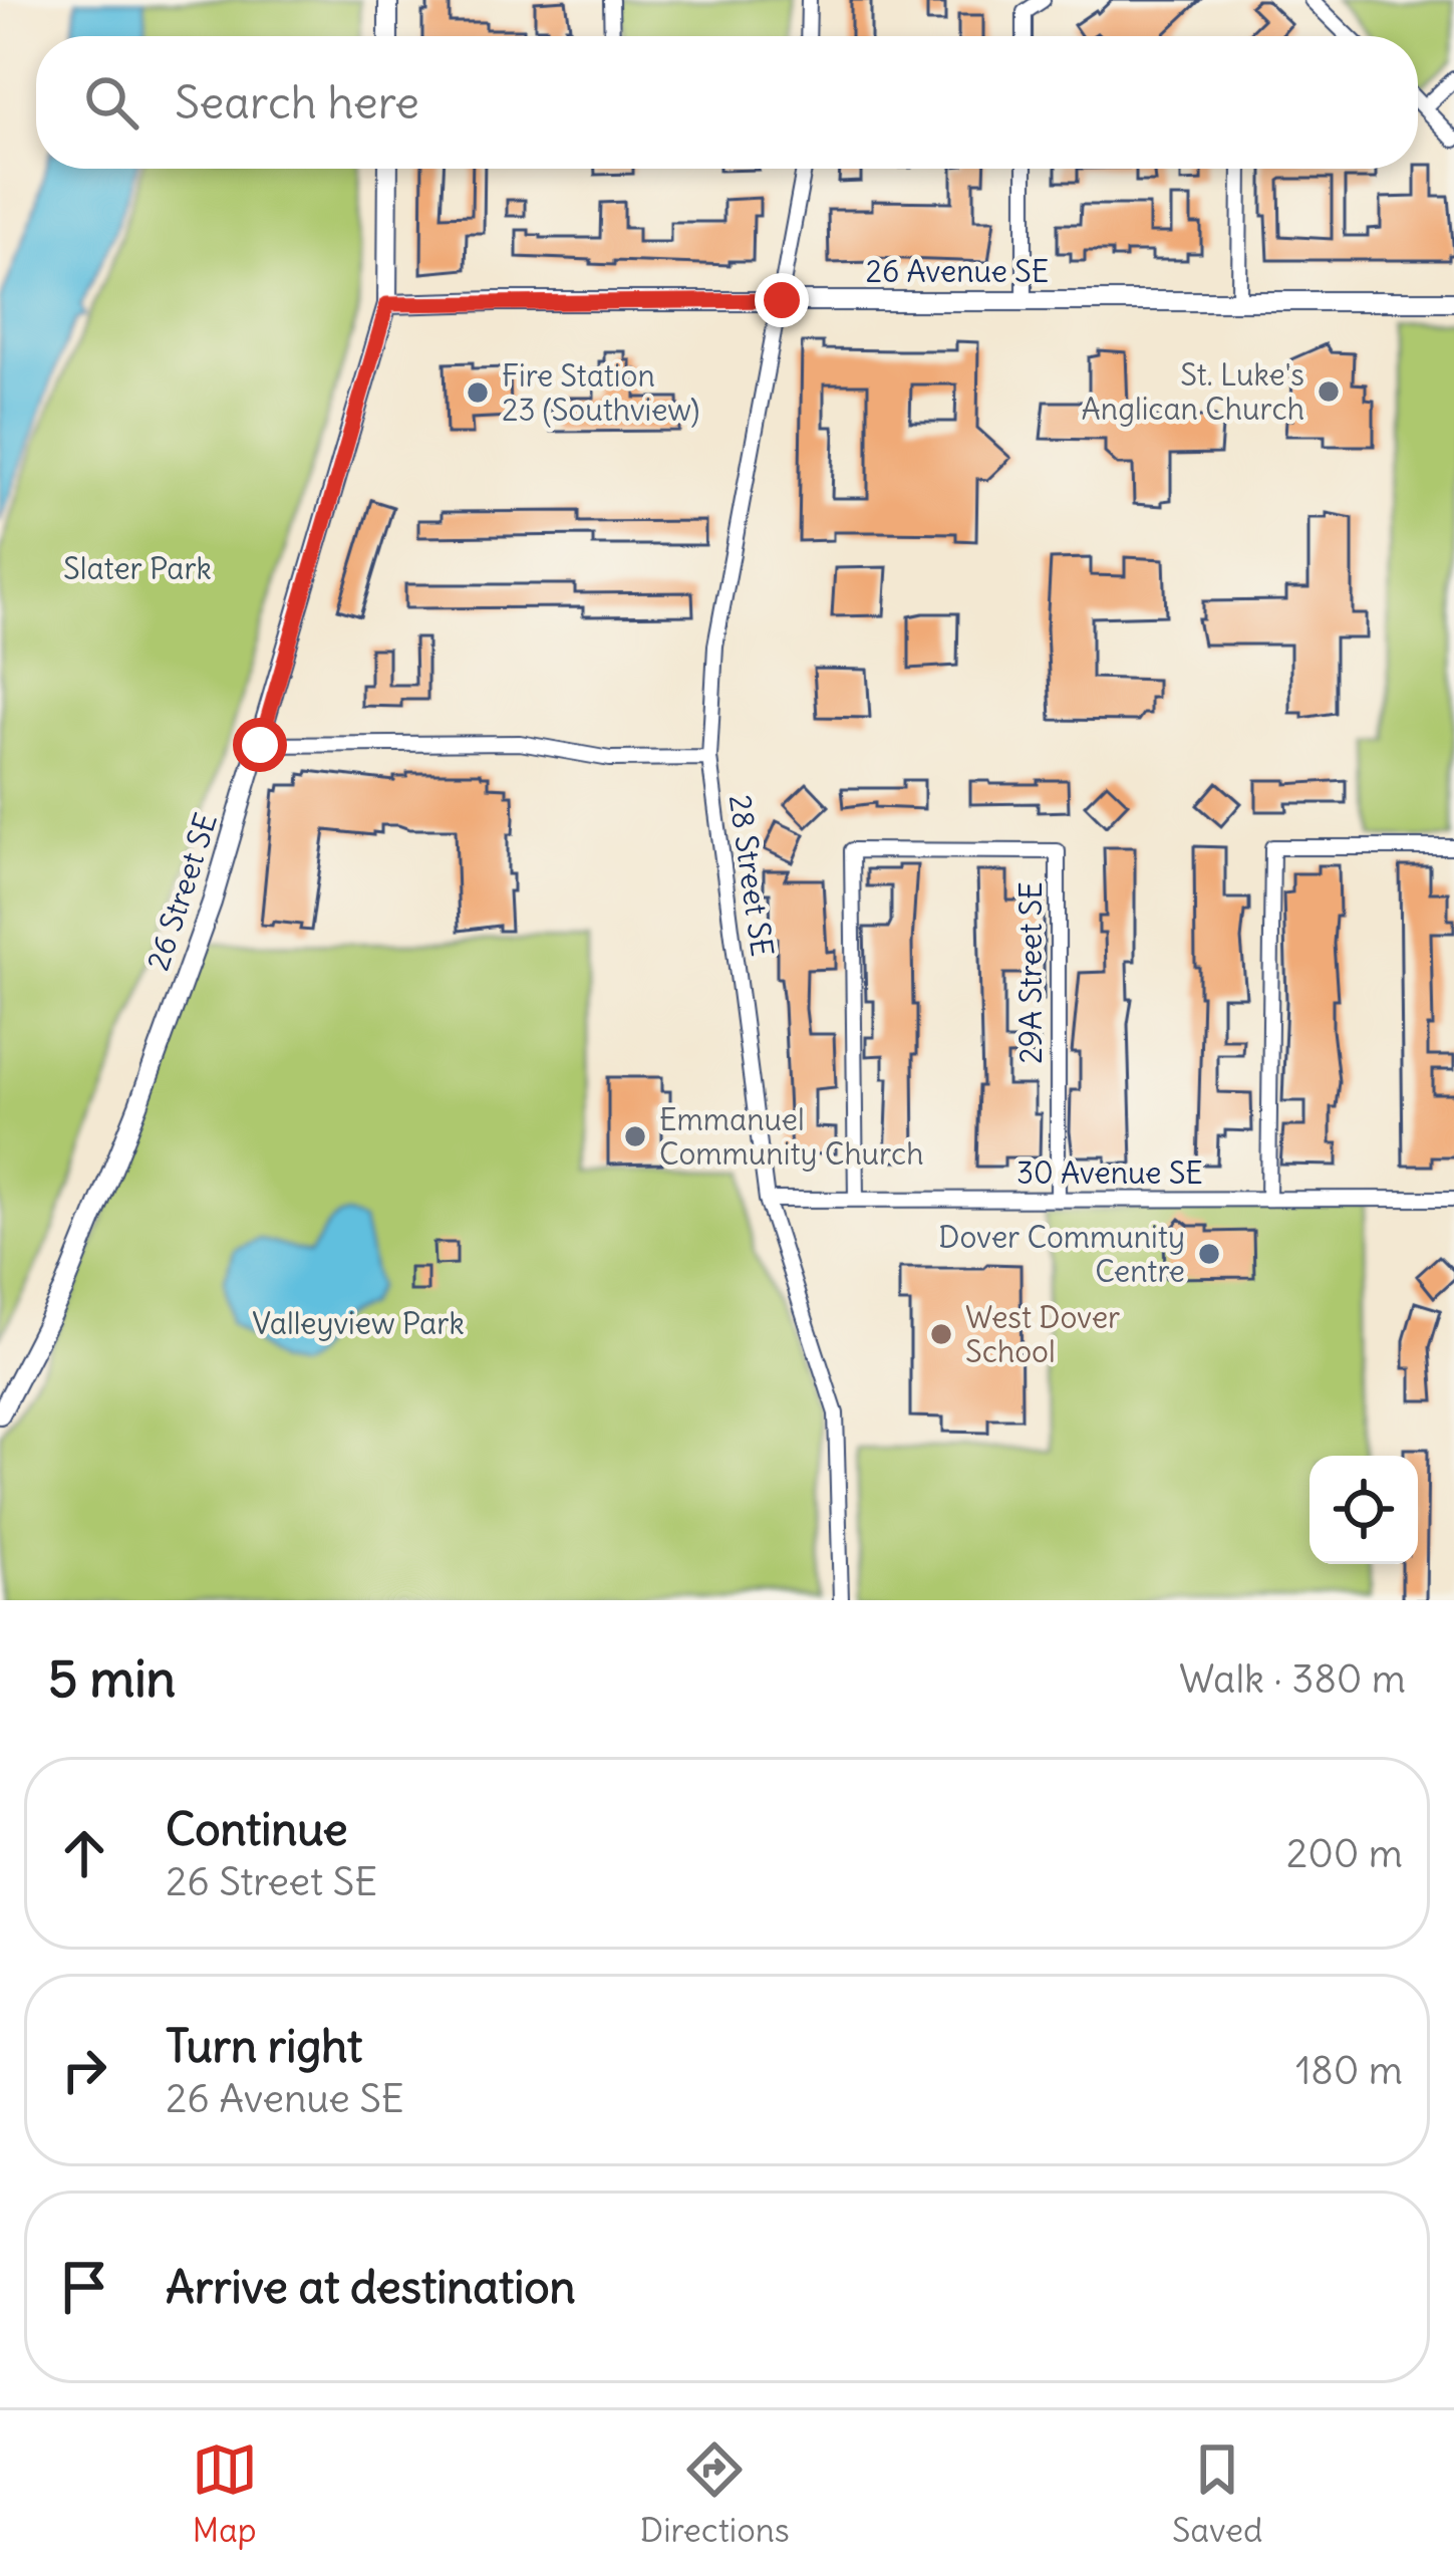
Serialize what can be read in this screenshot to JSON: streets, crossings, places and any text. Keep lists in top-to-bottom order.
{
  "streets": {
    "street": [
      "26 Avenue SE",
      "28 Street SE",
      "26 Street SE",
      "29A Street SE",
      "30 Avenue SE"
    ]
  },
  "crossings": [
    ["26 Avenue SE", "28 Street SE"],
    ["26 Avenue SE", "26 Street SE"],
    ["28 Street SE", "30 Avenue SE"],
    ["29A Street SE", "30 Avenue SE"]
  ],
  "parks": ["Slater Park", "Valleyview Park"],
  "places": [
    "St. Luke's Anglican Church",
    "Fire Station 23 (Southview)",
    "Emmanuel Community Church",
    "Dover Community Centre",
    "West Dover School"
  ],
  "page": {
    "search": "Search here",
    "heading": ["5 min", "Walk · 380 m"],
    "list": [
      ["Continue", "26 Street SE", "200 m"],
      ["Turn right", "26 Avenue SE", "180 m"],
      "Arrive at destination"
    ],
    "nav": ["Map", "Directions", "Saved"]
  }
}
